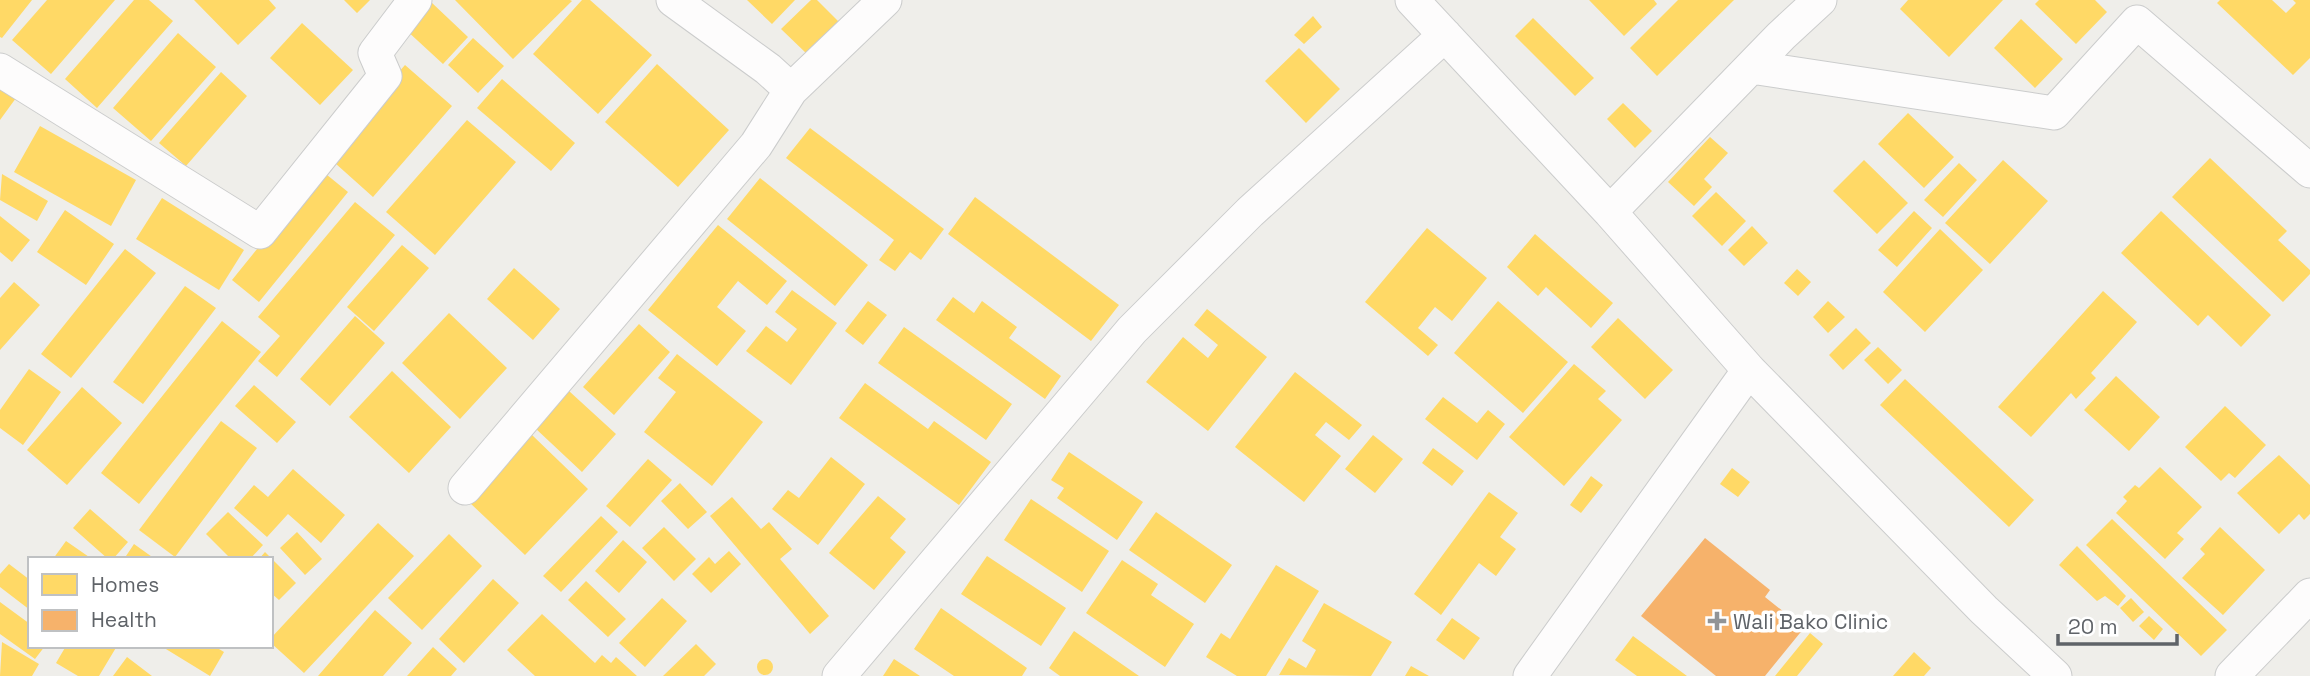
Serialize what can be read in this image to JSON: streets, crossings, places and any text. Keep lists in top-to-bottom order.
{
  "places": {
    "health": ["Wali Bako Clinic"]
  },
  "legend": ["Homes", "Health"],
  "scale_bar": "20 m"
}
